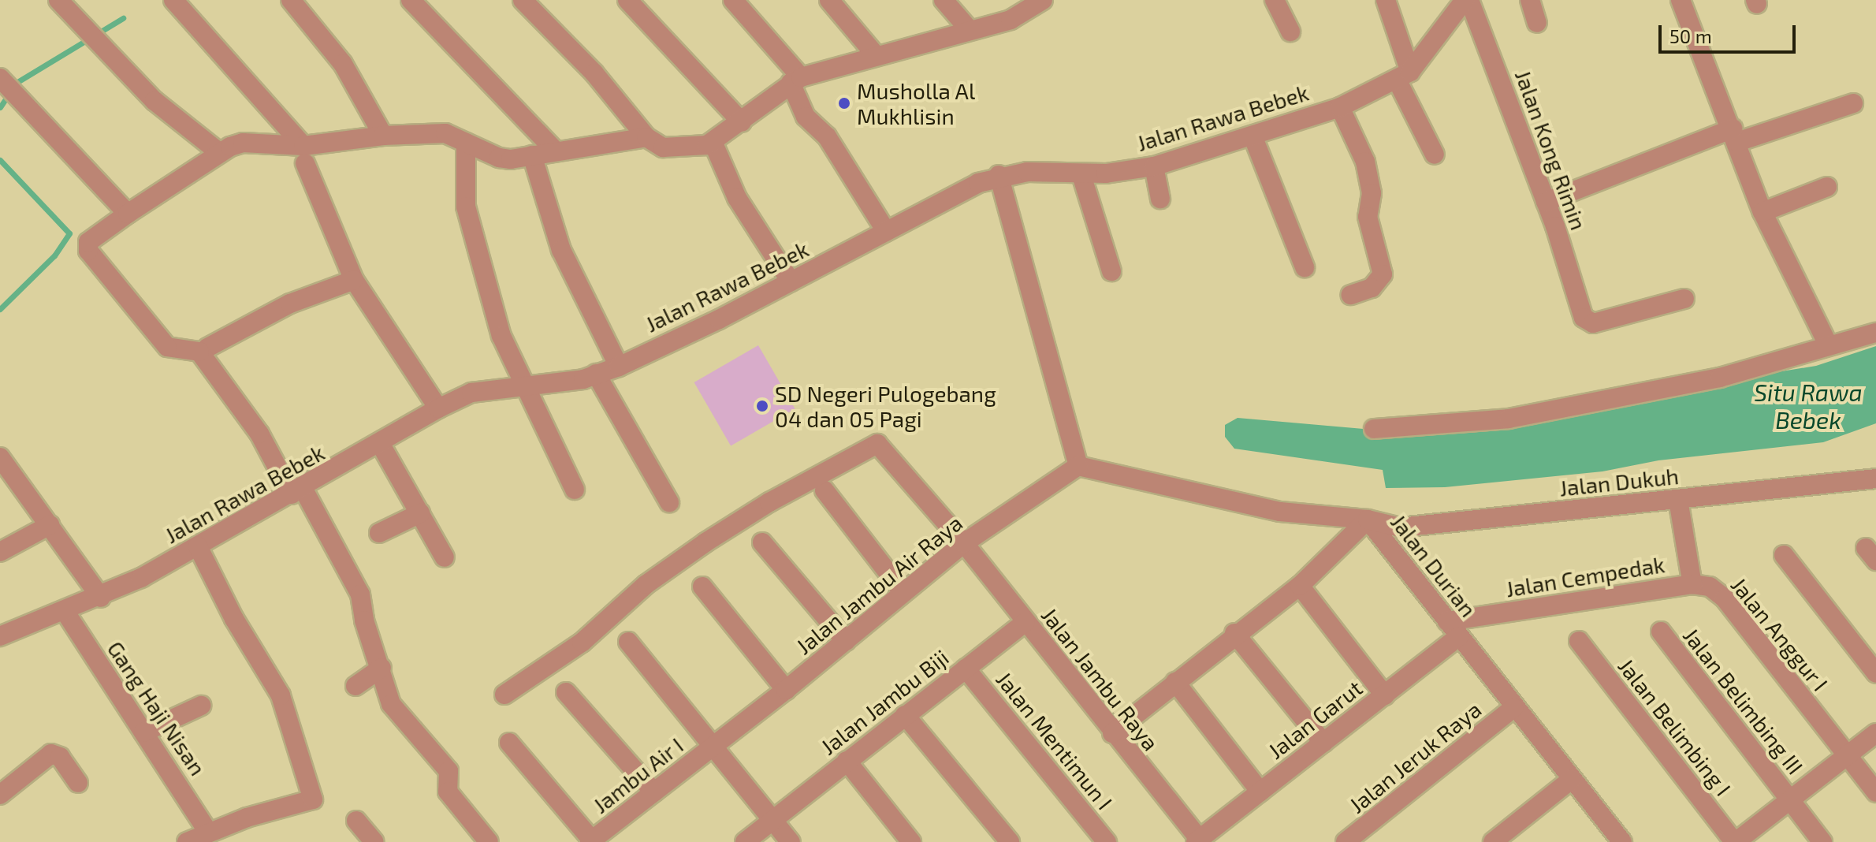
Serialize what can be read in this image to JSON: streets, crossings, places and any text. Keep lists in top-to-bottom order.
{
  "streets": {
    "street": [
      "Jalan Rawa Bebek",
      "Jalan Kong Rimin",
      "Jalan Dukuh",
      "Jalan Durian",
      "Jalan Cempedak",
      "Jalan Jambu Air Raya",
      "Jalan Anggur I",
      "Jalan Jambu Raya",
      "Jalan Belimbing III",
      "Jalan Jambu Biji",
      "Gang Haji Nisan",
      "Jalan Garut",
      "Jalan Belimbing I",
      "Jalan Mentimun I",
      "Jalan Jeruk Raya",
      "Jambu Air I"
    ]
  },
  "crossings": [
    ["Jalan Rawa Bebek", "Gang Haji Nisan"],
    ["Jalan Dukuh", "Jalan Durian"],
    ["Jalan Durian", "Jalan Cempedak"],
    ["Jalan Durian", "Jalan Jambu Air Raya"],
    ["Jalan Durian", "Jalan Garut"],
    ["Jalan Durian", "Jalan Jeruk Raya"],
    ["Jalan Cempedak", "Jalan Anggur I"],
    ["Jalan Jambu Air Raya", "Jalan Jambu Raya"],
    ["Jalan Jambu Air Raya", "Jambu Air I"],
    ["Jalan Jambu Raya", "Jalan Jambu Biji"],
    ["Jalan Jambu Raya", "Jalan Garut"],
    ["Jalan Jambu Biji", "Jalan Mentimun I"]
  ],
  "water": ["Situ Rawa Bebek"],
  "places": ["Musholla Al Mukhlisin", "SD Negeri Pulogebang 04 dan 05 Pagi"],
  "scale_bar": "50 m"
}
